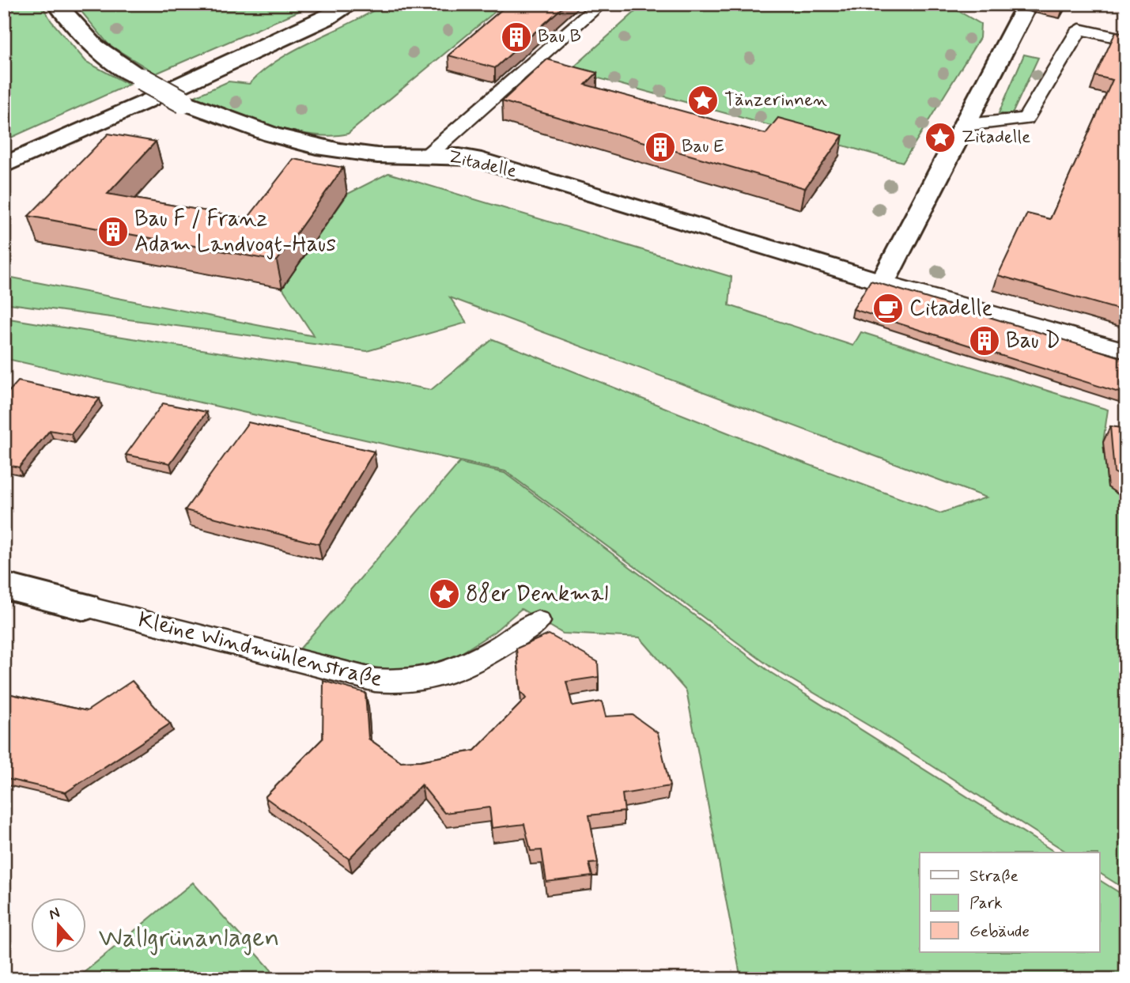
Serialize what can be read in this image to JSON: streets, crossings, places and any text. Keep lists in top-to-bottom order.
{
  "streets": {
    "street": ["Zitadelle", "Kleine Windmühlenstraße"]
  },
  "parks": ["Wallgrünanlagen"],
  "places": {
    "building": [
      "Bau B",
      "Bau E",
      "Bau F / Franz Adam Landvogt-Haus",
      "Bau D"
    ],
    "place": ["Tänzerinnen", "Zitadelle", "88er Denkmal"],
    "cafe": ["Citadelle"]
  },
  "legend": ["Straße", "Park", "Gebäude"],
  "north": "top"
}
